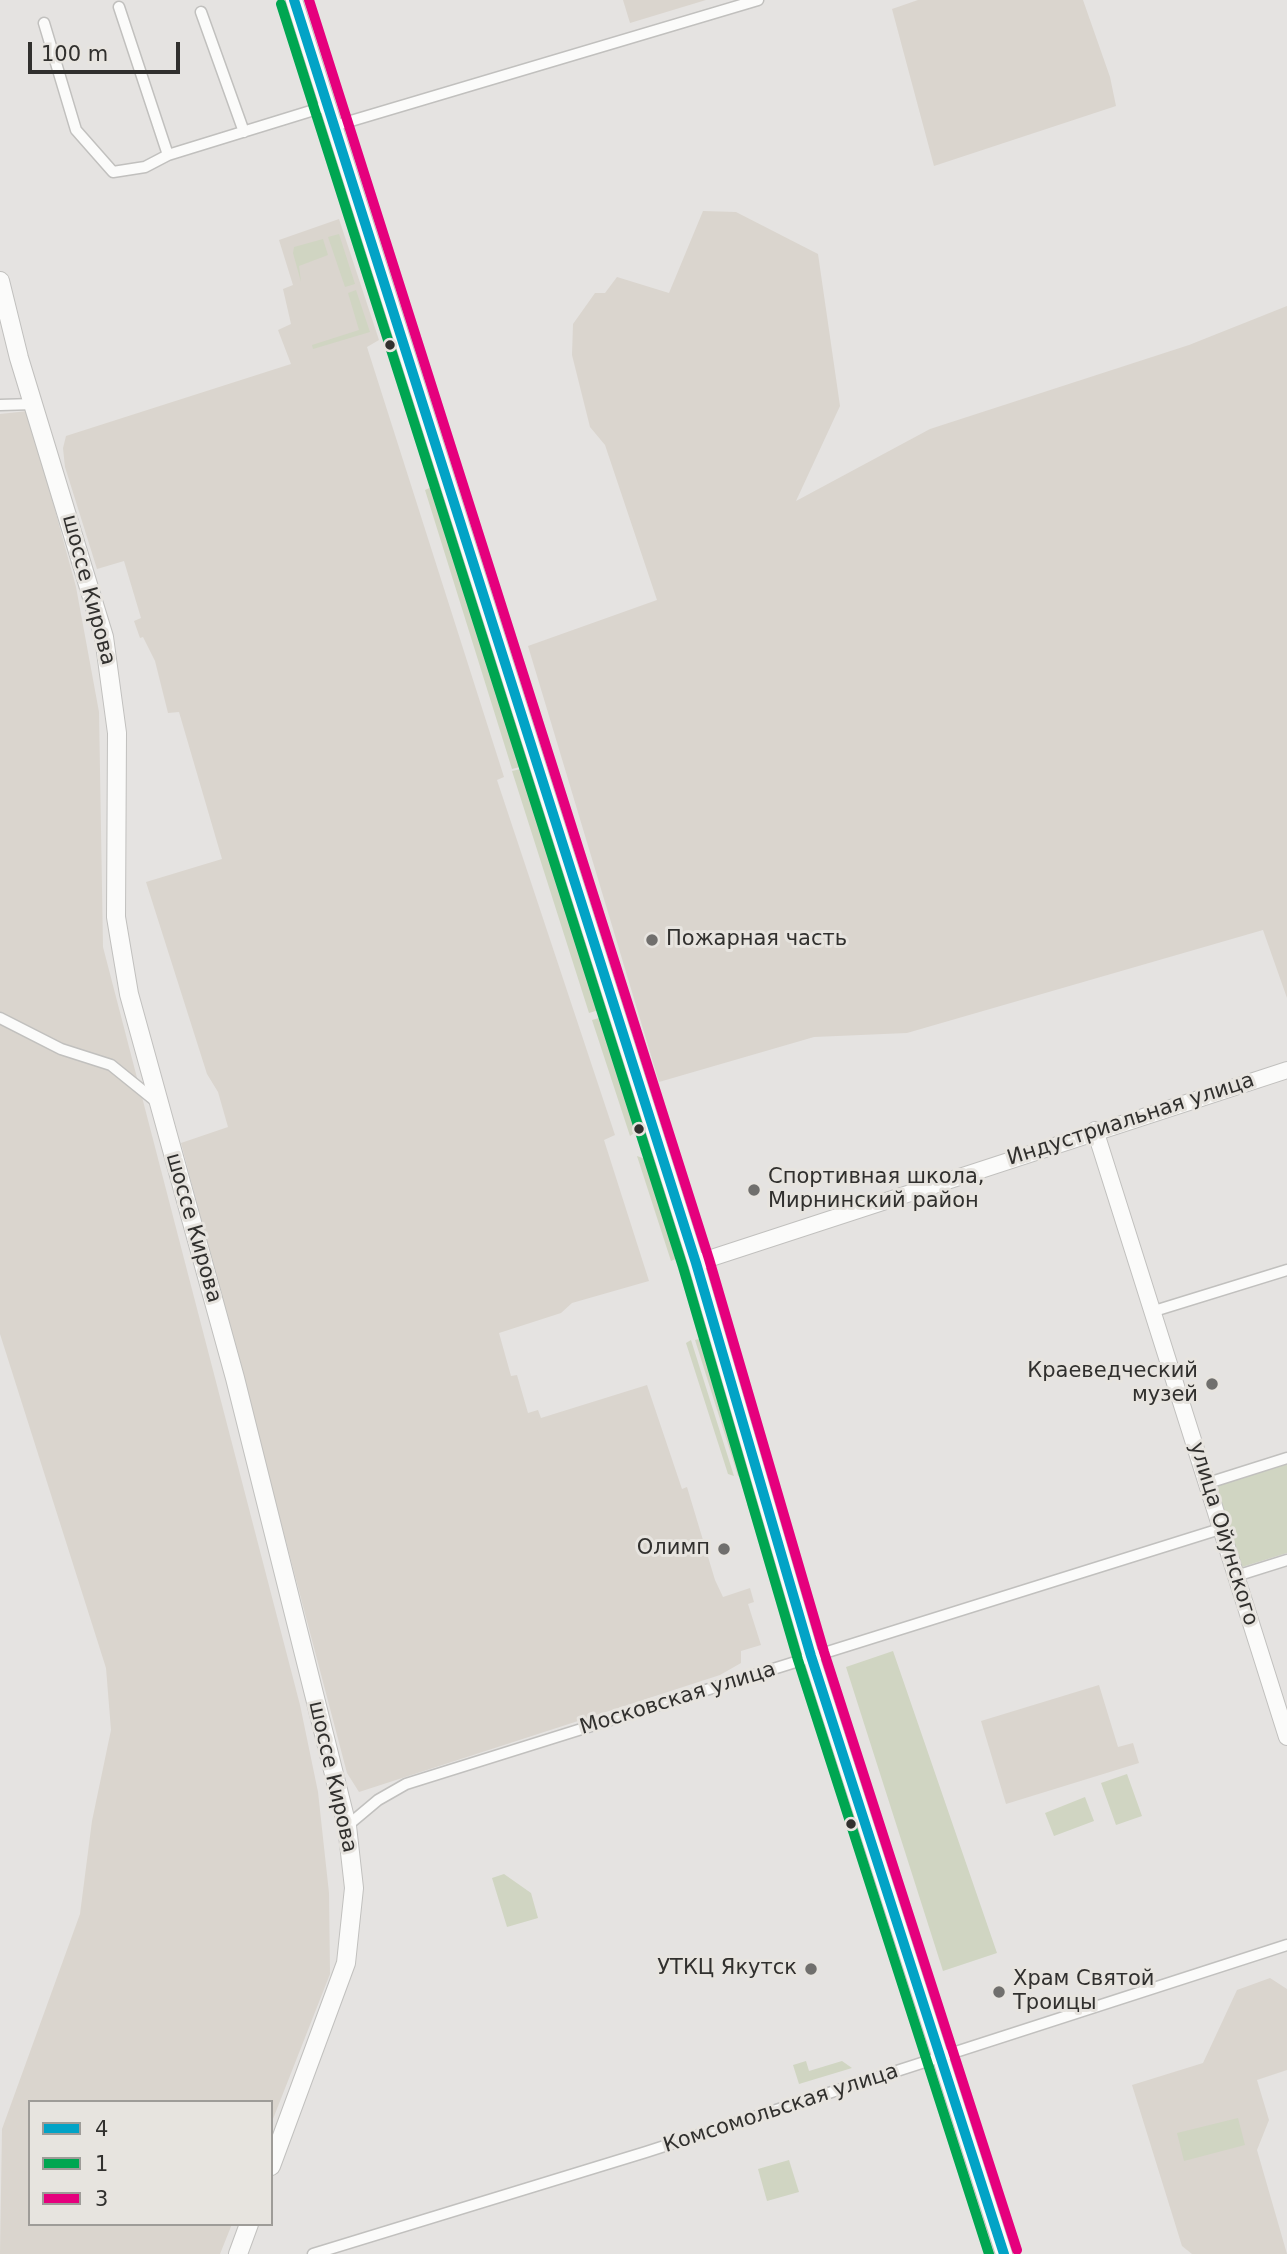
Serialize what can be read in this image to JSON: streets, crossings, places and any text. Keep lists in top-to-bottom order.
{
  "streets": {
    "main road": ["шоссе Кирова", "Индустриальная улица", "улица Ойунского"],
    "street": ["Московская улица", "Комсомольская улица"]
  },
  "crossings": [
    ["шоссе Кирова", "Московская улица"],
    ["Индустриальная улица", "улица Ойунского"],
    ["улица Ойунского", "Московская улица"]
  ],
  "places": [
    "Пожарная часть",
    "Спортивная школа, Мирнинский район",
    "Краеведческий музей",
    "Олимп",
    "УТКЦ Якутск",
    "Храм Святой Троицы"
  ],
  "lines": ["transit line 4", "transit line 3", "transit line 1"],
  "legend": ["4", "1", "3"],
  "scale_bar": "100 m"
}
